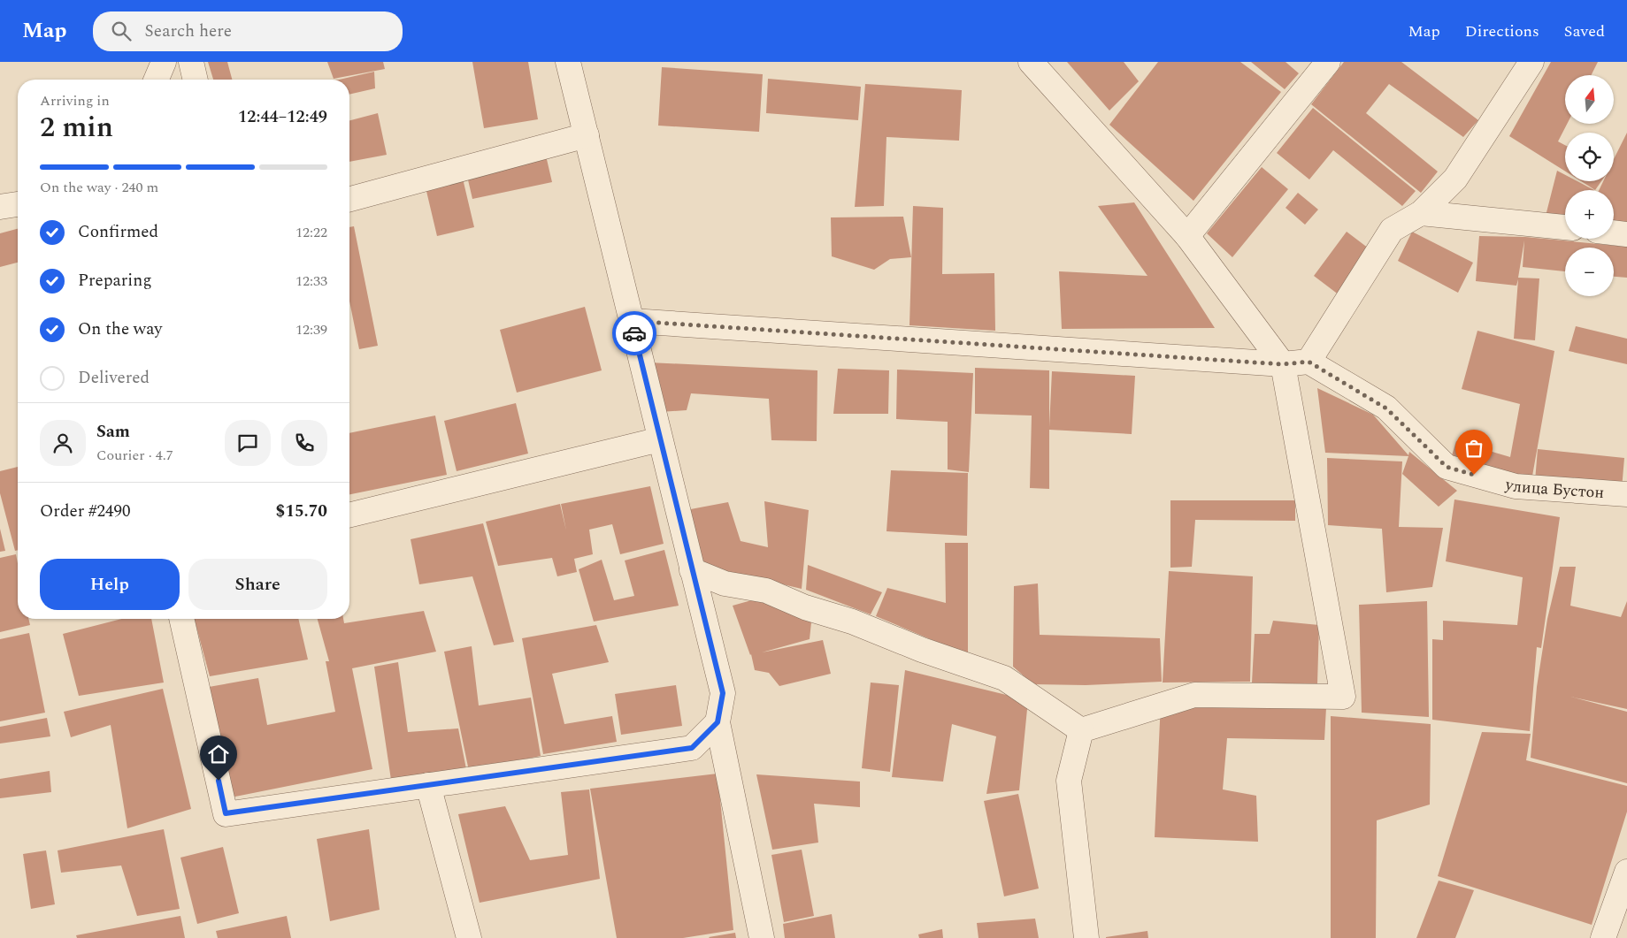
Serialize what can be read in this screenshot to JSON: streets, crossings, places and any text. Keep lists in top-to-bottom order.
{
  "streets": {
    "street": ["улица Бустон"]
  },
  "north": "top",
  "page": {
    "header": "Map",
    "search": "Search here",
    "nav": ["Map", "Directions", "Saved"],
    "map_buttons": ["+", "−"],
    "heading": ["2 min", "Arriving in", "12:44–12:49"],
    "panel": [
      "Sam",
      "Courier · 4.7",
      "Order #2490",
      "$15.70"
    ],
    "bar": "On the way · 240 m",
    "list": [
      ["Confirmed", "12:22"],
      ["Preparing", "12:33"],
      ["On the way", "12:39"],
      "Delivered"
    ],
    "buttons": ["Help", "Share"]
  }
}
